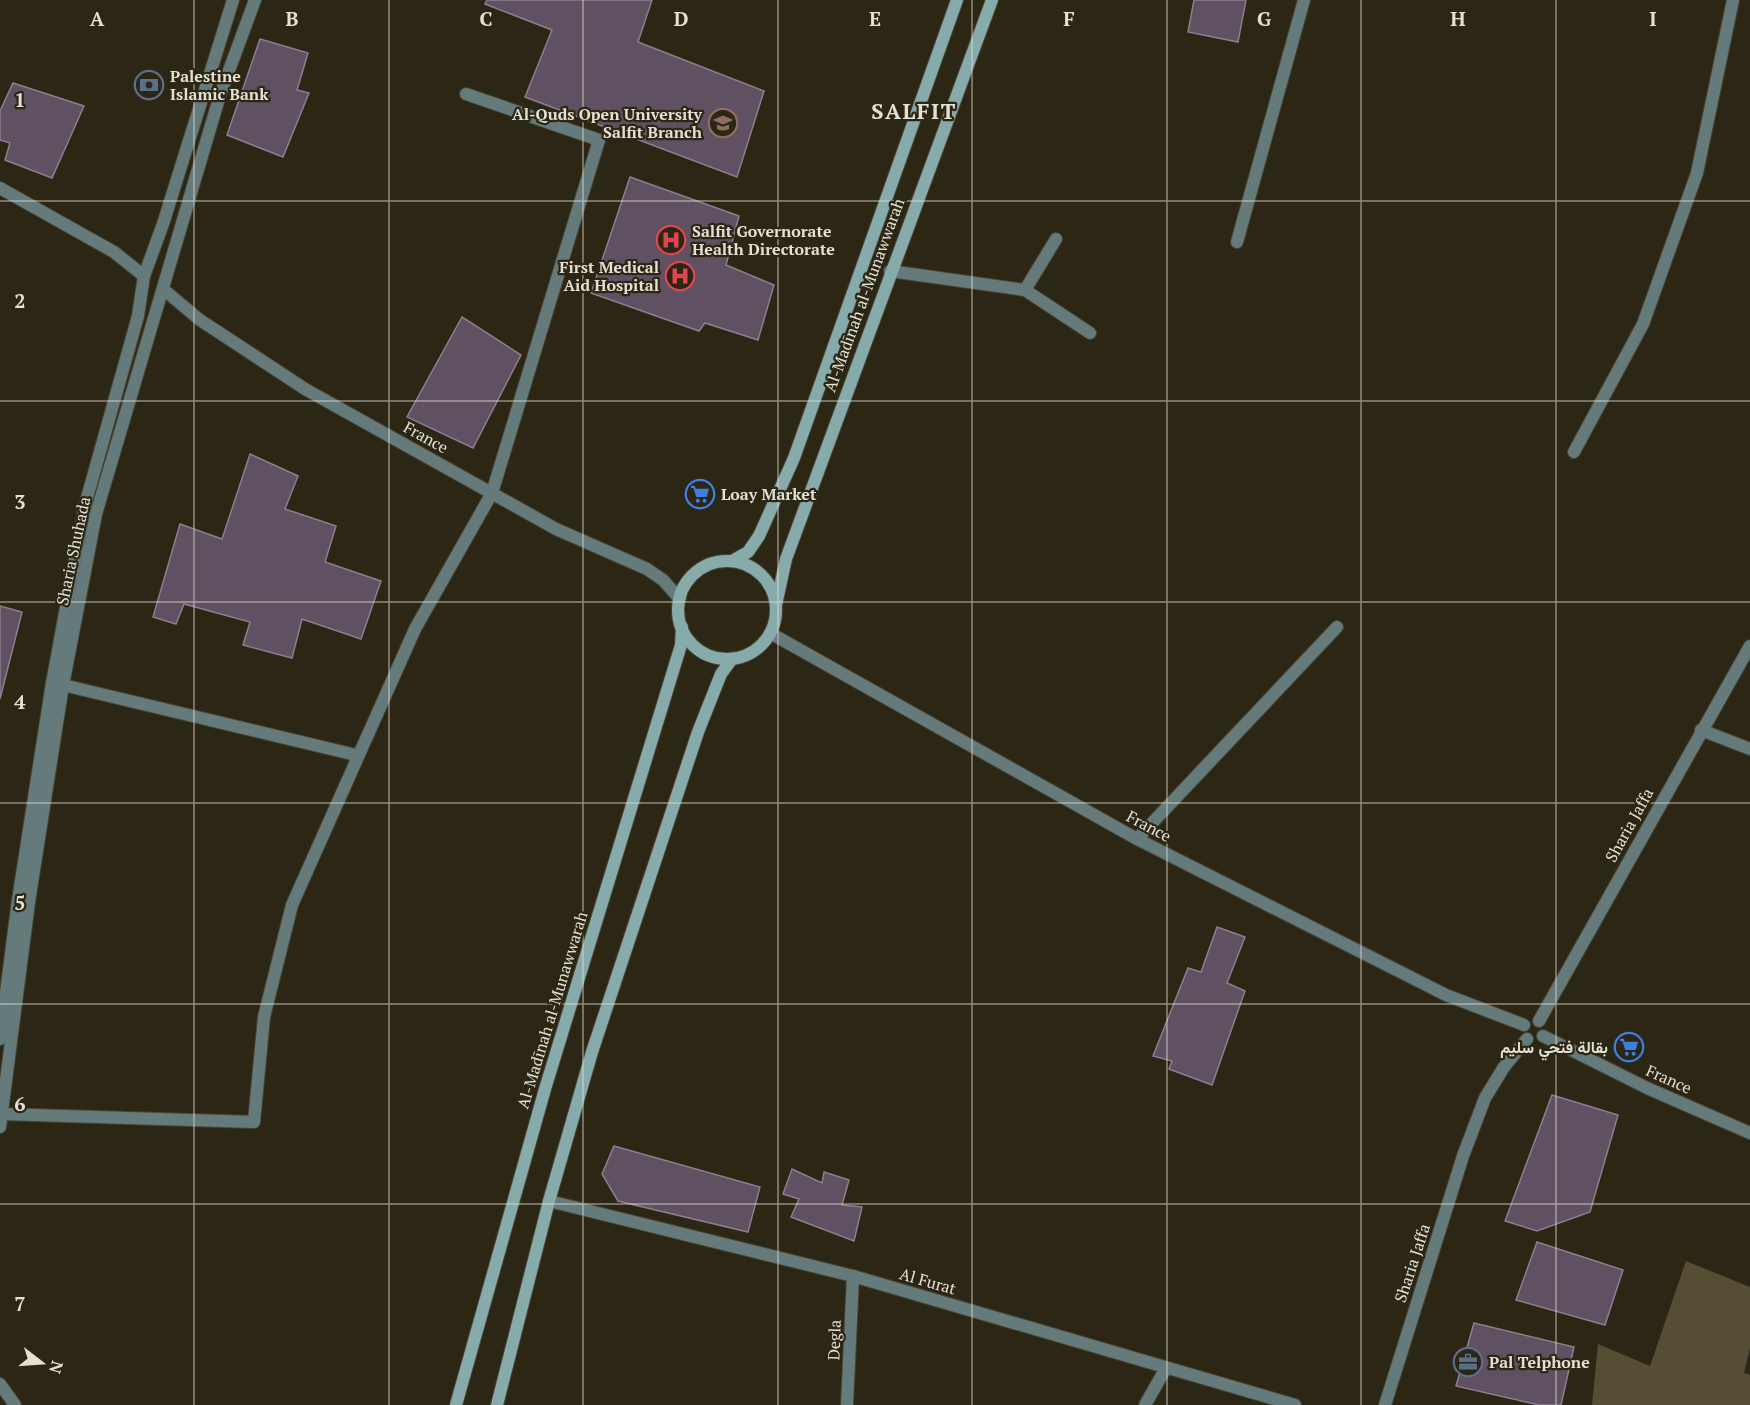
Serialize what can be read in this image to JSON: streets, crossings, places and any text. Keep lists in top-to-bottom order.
{
  "streets": {
    "main road": ["Al-Madīnah al-Munawwarah"],
    "street": [
      "France",
      "Sharia Shuhada",
      "Sharia Jaffa",
      "Al Furat",
      "Degla"
    ]
  },
  "crossings": [
    ["Al-Madīnah al-Munawwarah", "France"],
    ["France", "Sharia Shuhada"],
    ["France", "Sharia Jaffa"],
    ["Al Furat", "Degla"]
  ],
  "districts": ["SALFIT"],
  "places": {
    "bank": ["Palestine Islamic Bank"],
    "school or university": ["Al-Quds Open University Salfit Branch"],
    "hospital": ["Salfit Governorate Health Directorate", "First Medical Aid Hospital"],
    "supermarket": ["Loay Market", "بقالة فتحي سليم"],
    "office": ["Pal Telphone"]
  },
  "north": "right",
  "grid": {
    "columns": [
      "A",
      "B",
      "C",
      "D",
      "E",
      "F",
      "G",
      "H",
      "I"
    ],
    "rows": [
      "1",
      "2",
      "3",
      "4",
      "5",
      "6",
      "7"
    ]
  }
}
